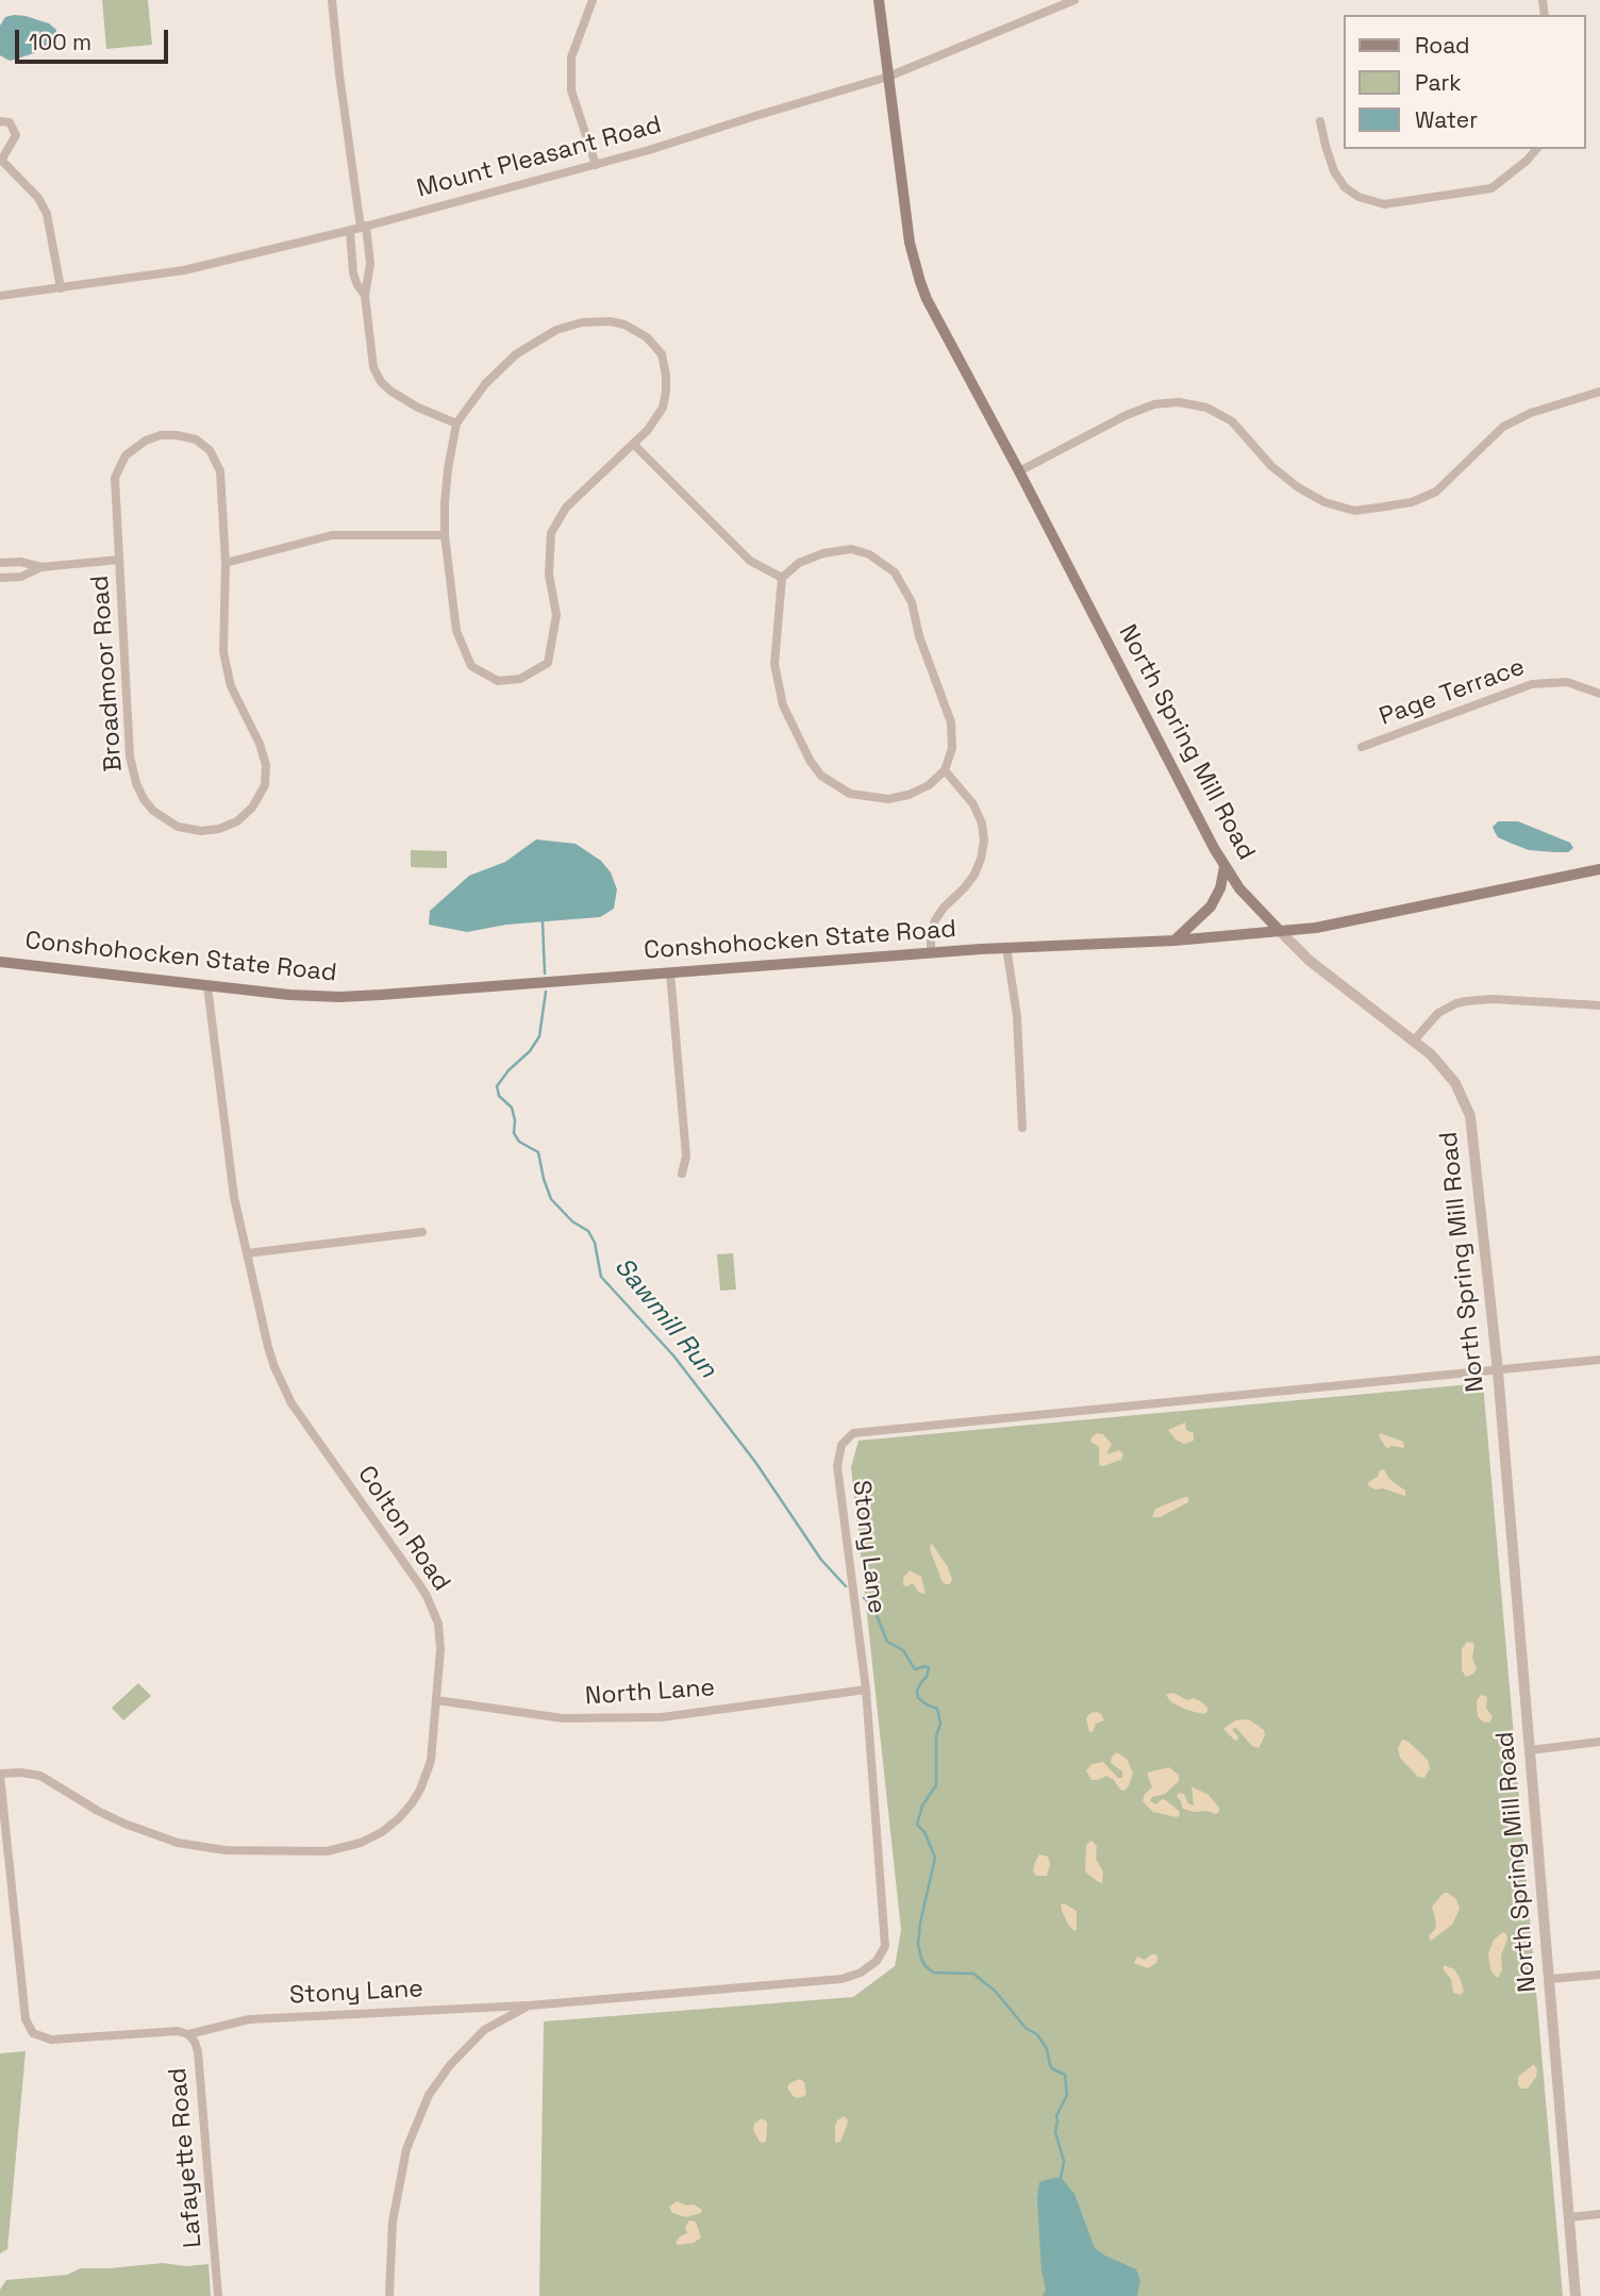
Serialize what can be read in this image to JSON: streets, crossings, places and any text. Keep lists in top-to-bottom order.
{
  "streets": {
    "main road": ["North Spring Mill Road", "Conshohocken State Road"],
    "street": [
      "Mount Pleasant Road",
      "Broadmoor Road",
      "Page Terrace",
      "Colton Road",
      "Stony Lane",
      "North Lane",
      "Lafayette Road"
    ]
  },
  "crossings": [
    ["Mount Pleasant Road", "North Spring Mill Road"],
    ["North Spring Mill Road", "Conshohocken State Road"],
    ["North Spring Mill Road", "Stony Lane"],
    ["Conshohocken State Road", "Colton Road"],
    ["Colton Road", "North Lane"],
    ["Colton Road", "Lafayette Road"],
    ["Stony Lane", "North Lane"],
    ["Stony Lane", "Lafayette Road"]
  ],
  "water": ["Sawmill Run"],
  "legend": ["Road", "Park", "Water"],
  "scale_bar": "100 m"
}
